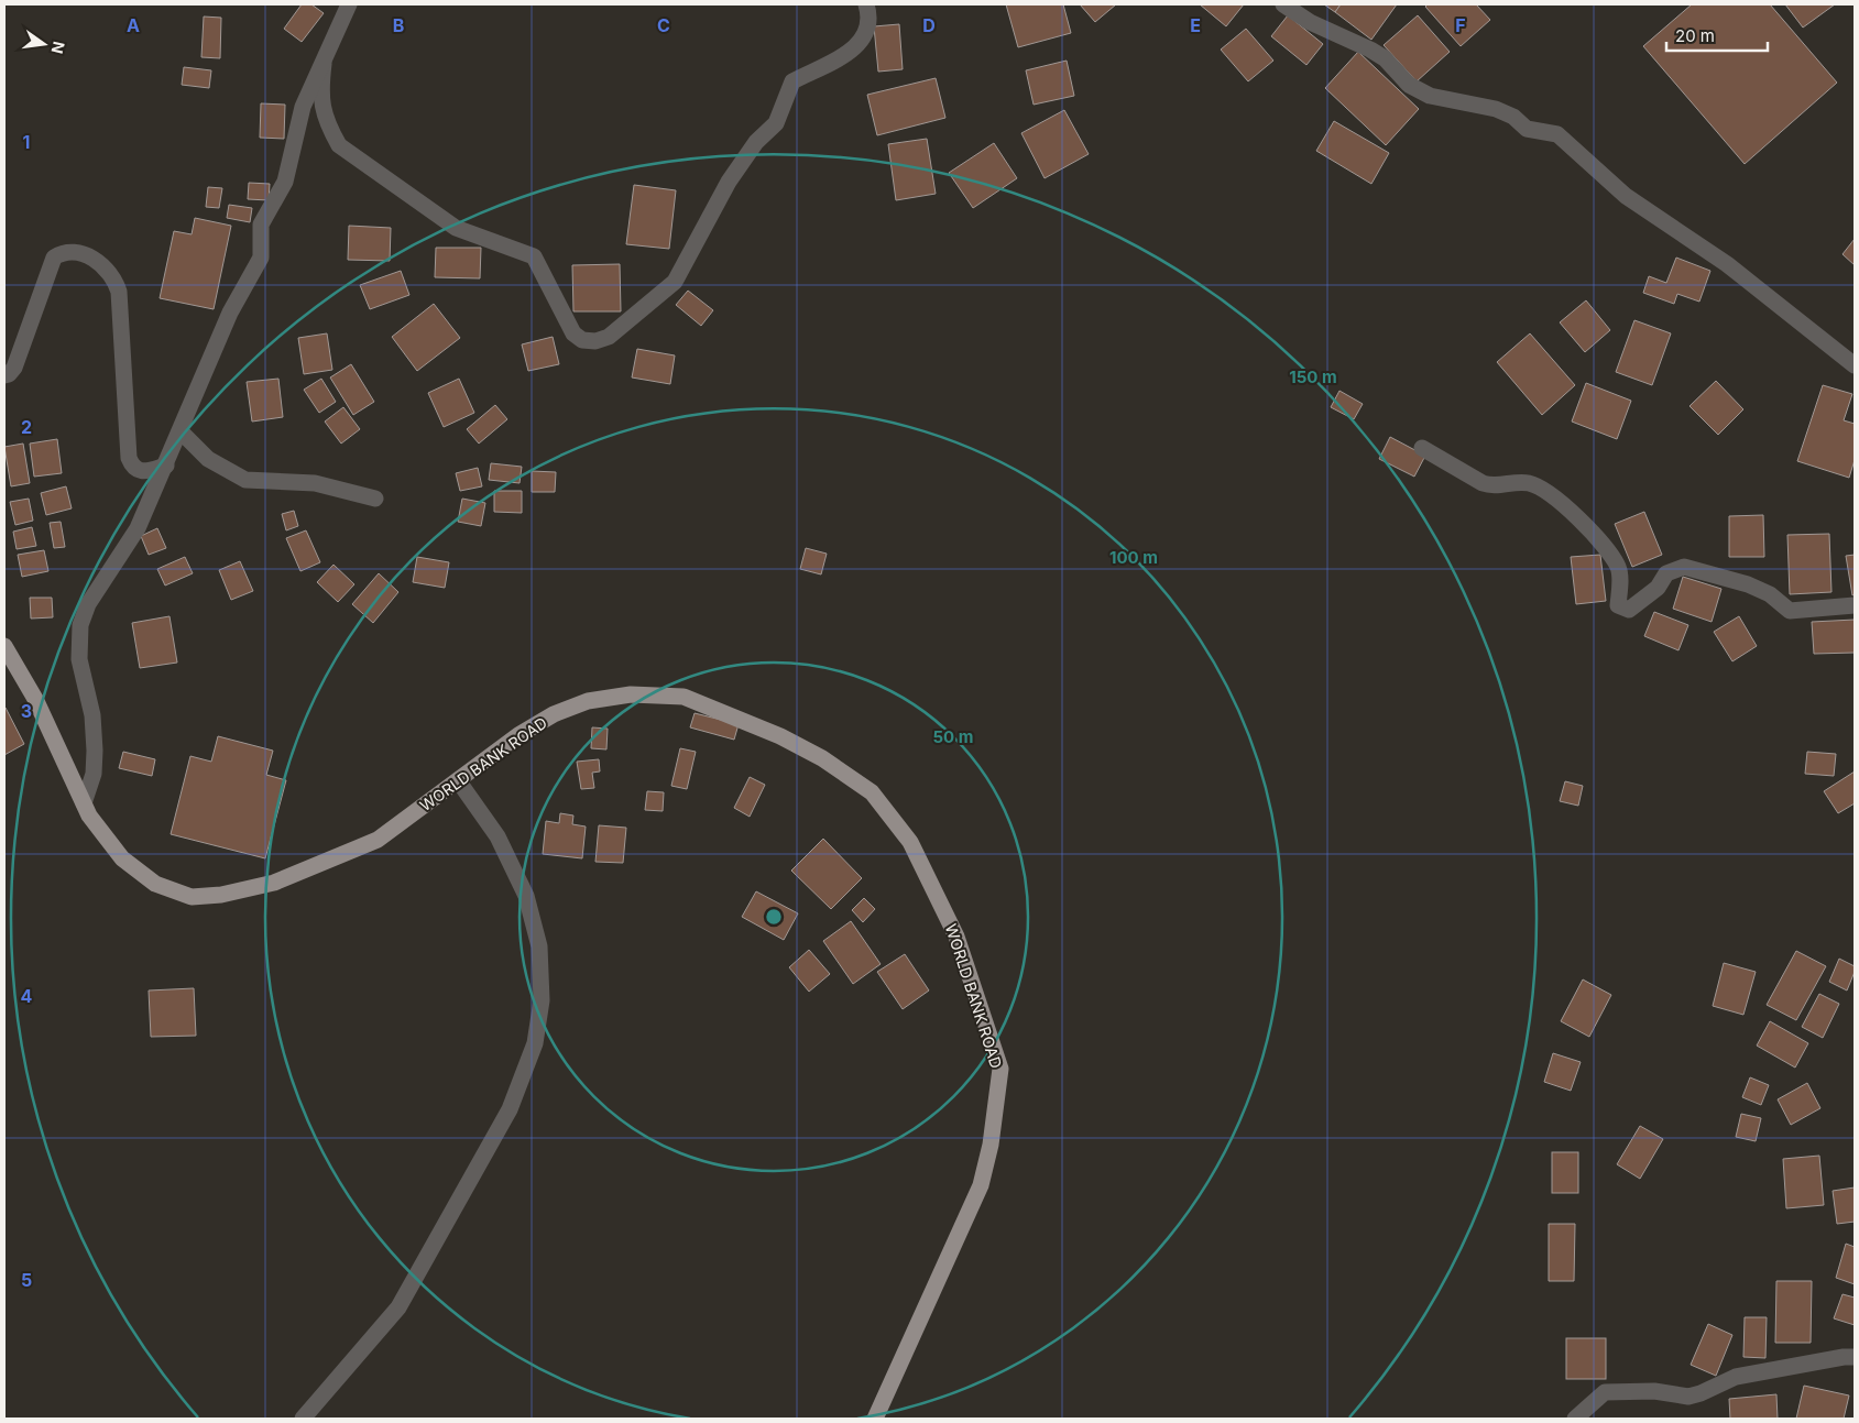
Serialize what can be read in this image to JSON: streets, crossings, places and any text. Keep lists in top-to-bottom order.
{
  "streets": {
    "main road": ["WORLD BANK ROAD"]
  },
  "scale_bar": "20 m",
  "north": "right",
  "grid": {
    "columns": [
      "A",
      "B",
      "C",
      "D",
      "E",
      "F"
    ],
    "rows": [
      "1",
      "2",
      "3",
      "4",
      "5"
    ]
  },
  "rings": ["150 m", "100 m", "50 m"]
}
